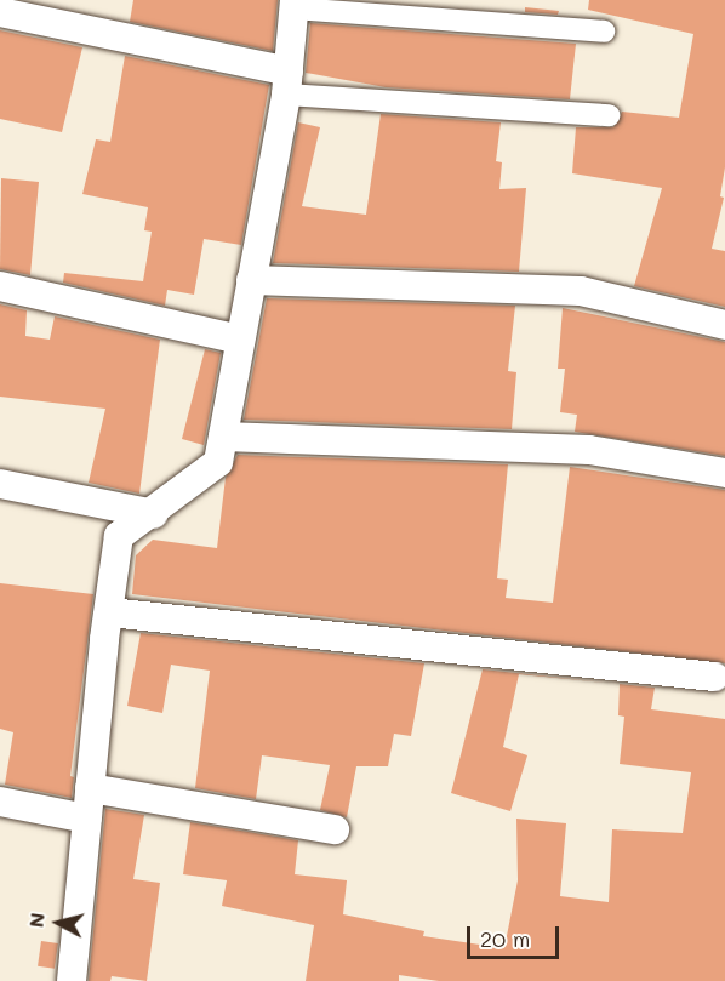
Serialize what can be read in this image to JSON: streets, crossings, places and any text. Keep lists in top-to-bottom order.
{
  "scale_bar": "20 m",
  "north": "left"
}
